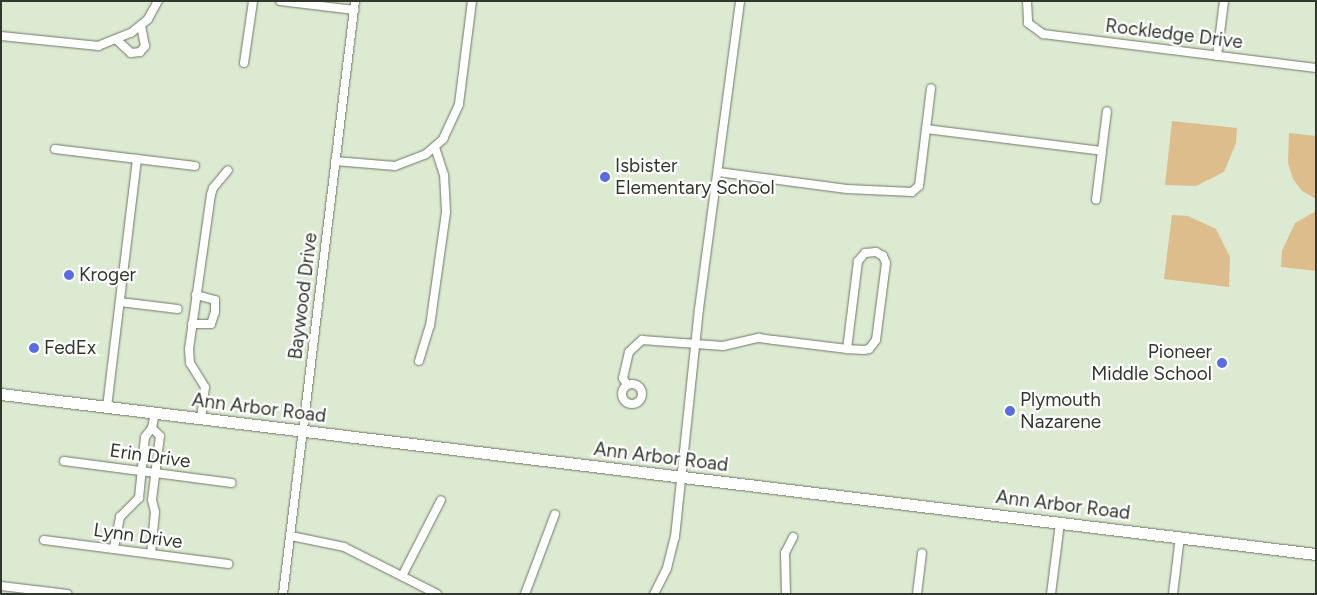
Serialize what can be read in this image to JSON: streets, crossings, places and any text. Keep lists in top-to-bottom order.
{
  "streets": {
    "main road": ["Ann Arbor Road"],
    "street": [
      "Rockledge Drive",
      "Baywood Drive",
      "Erin Drive",
      "Lynn Drive"
    ]
  },
  "crossings": [
    ["Baywood Drive", "Ann Arbor Road"]
  ],
  "places": [
    "Isbister Elementary School",
    "Kroger",
    "FedEx",
    "Pioneer Middle School",
    "Plymouth Nazarene"
  ]
}
